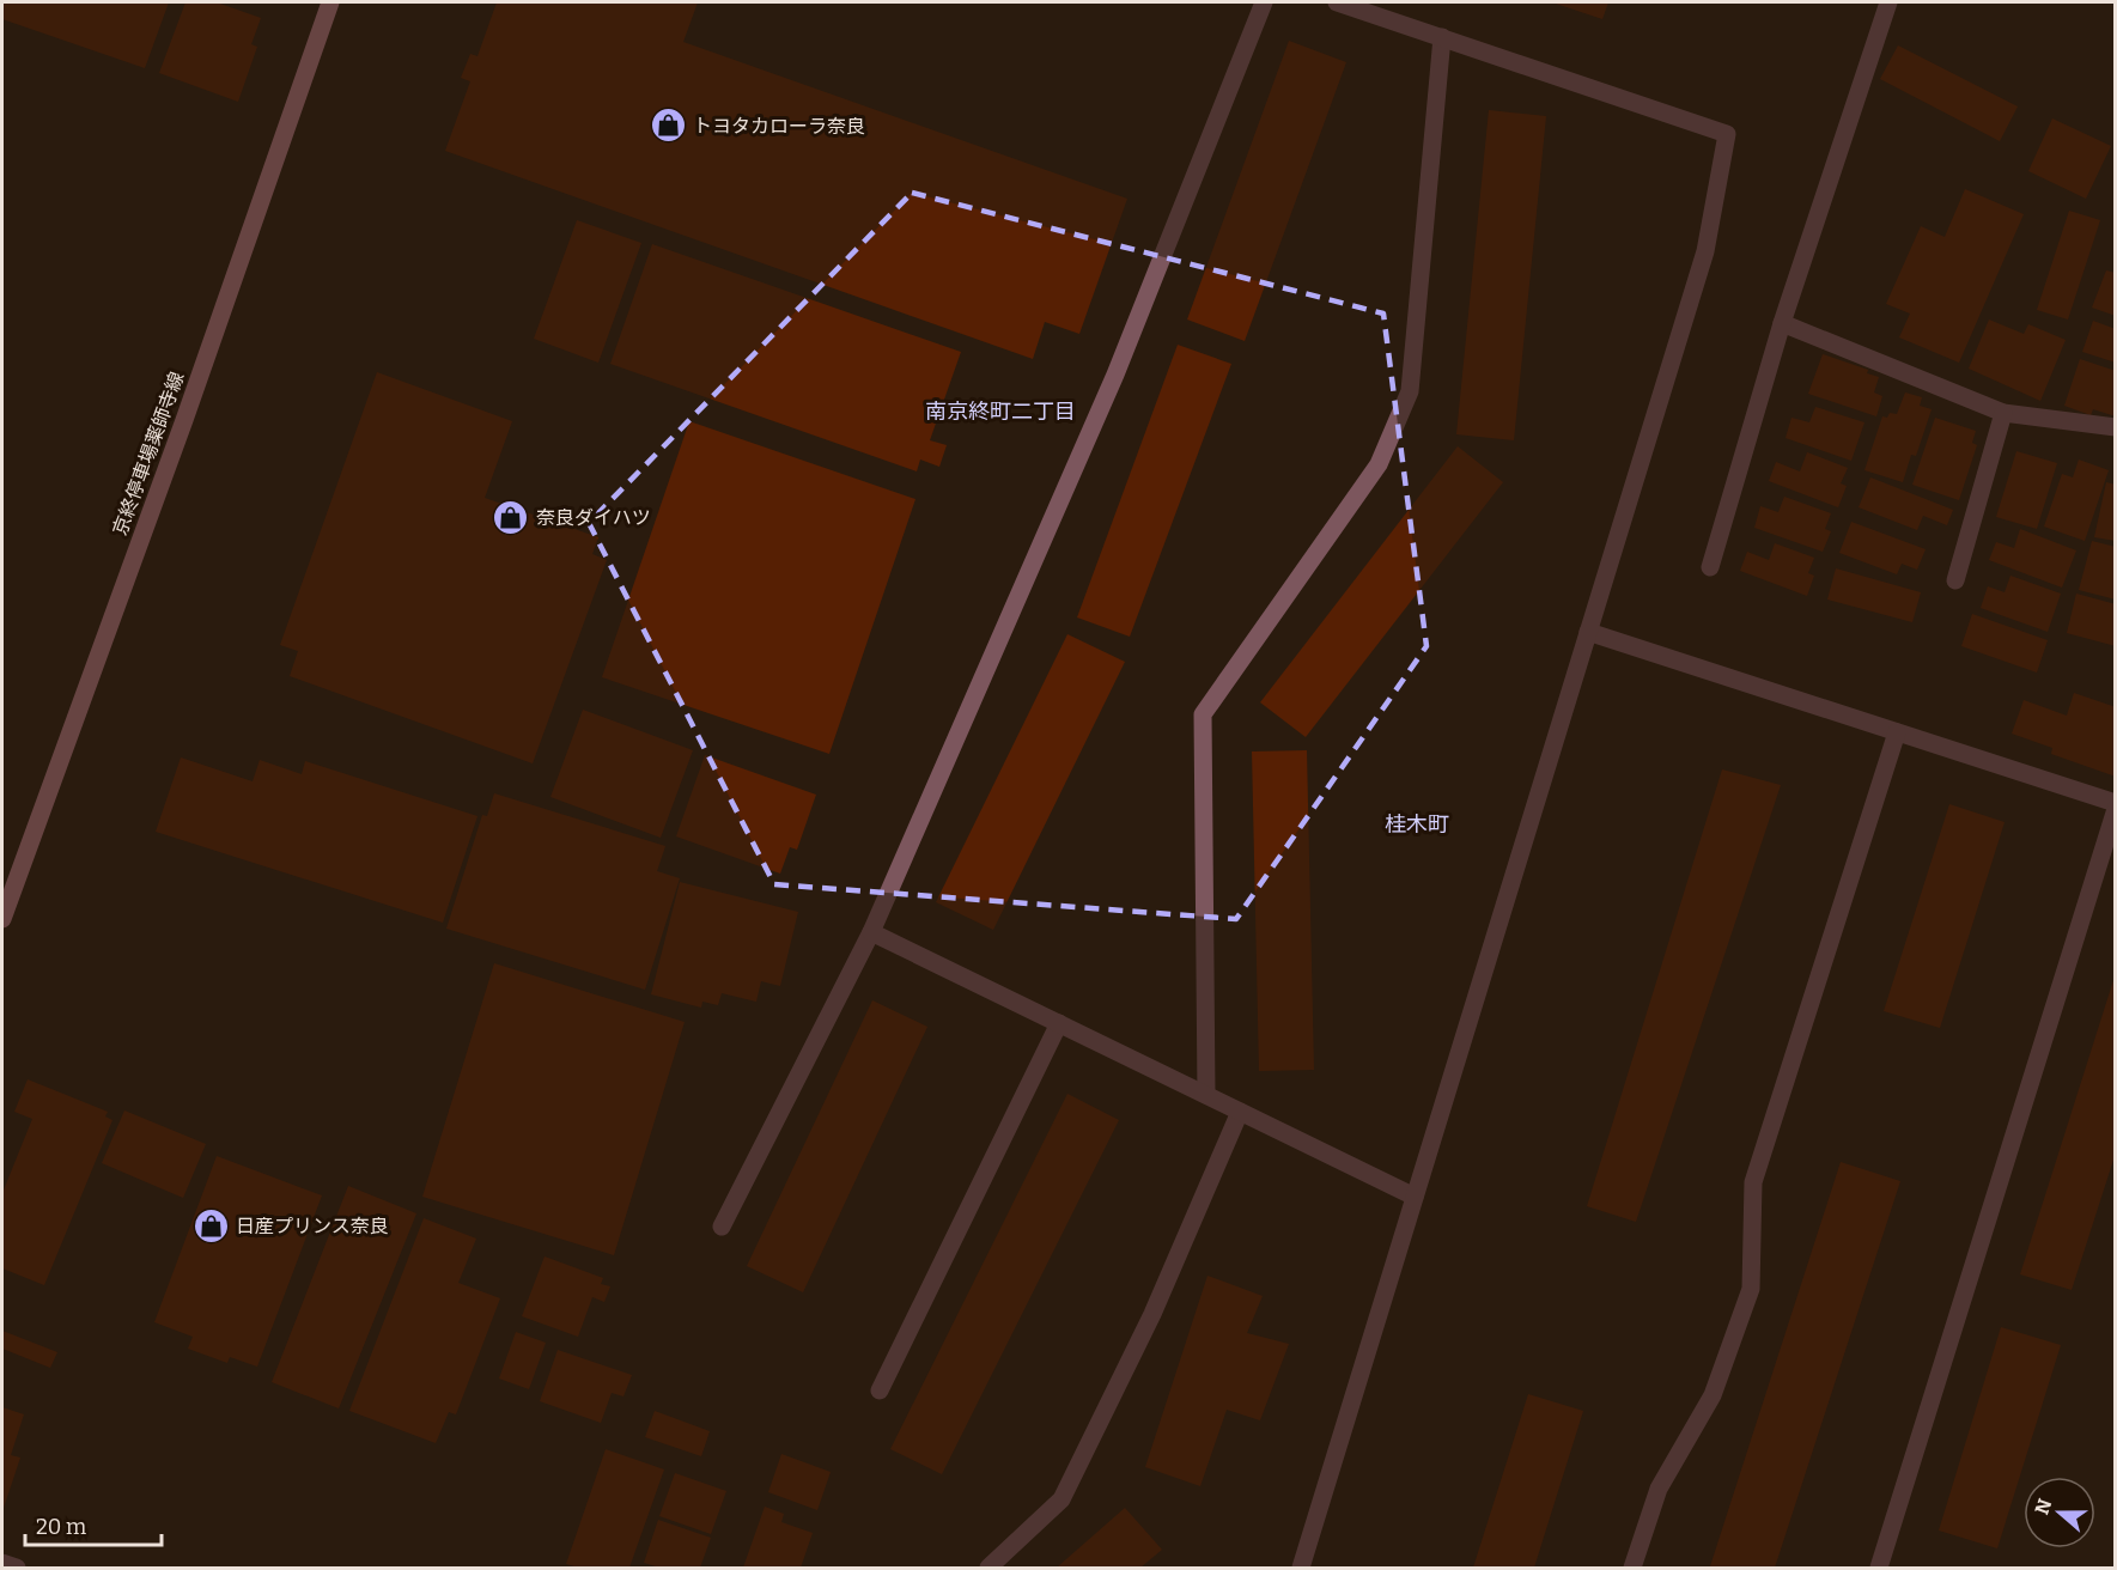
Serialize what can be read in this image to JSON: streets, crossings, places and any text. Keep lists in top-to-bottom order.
{
  "streets": {
    "main road": ["京終停車場薬師寺線"]
  },
  "districts": ["南京終町二丁目", "桂木町"],
  "places": {
    "shop": ["トヨタカローラ奈良", "奈良ダイハツ", "日産プリンス奈良"]
  },
  "scale_bar": "20 m",
  "north": "left"
}
